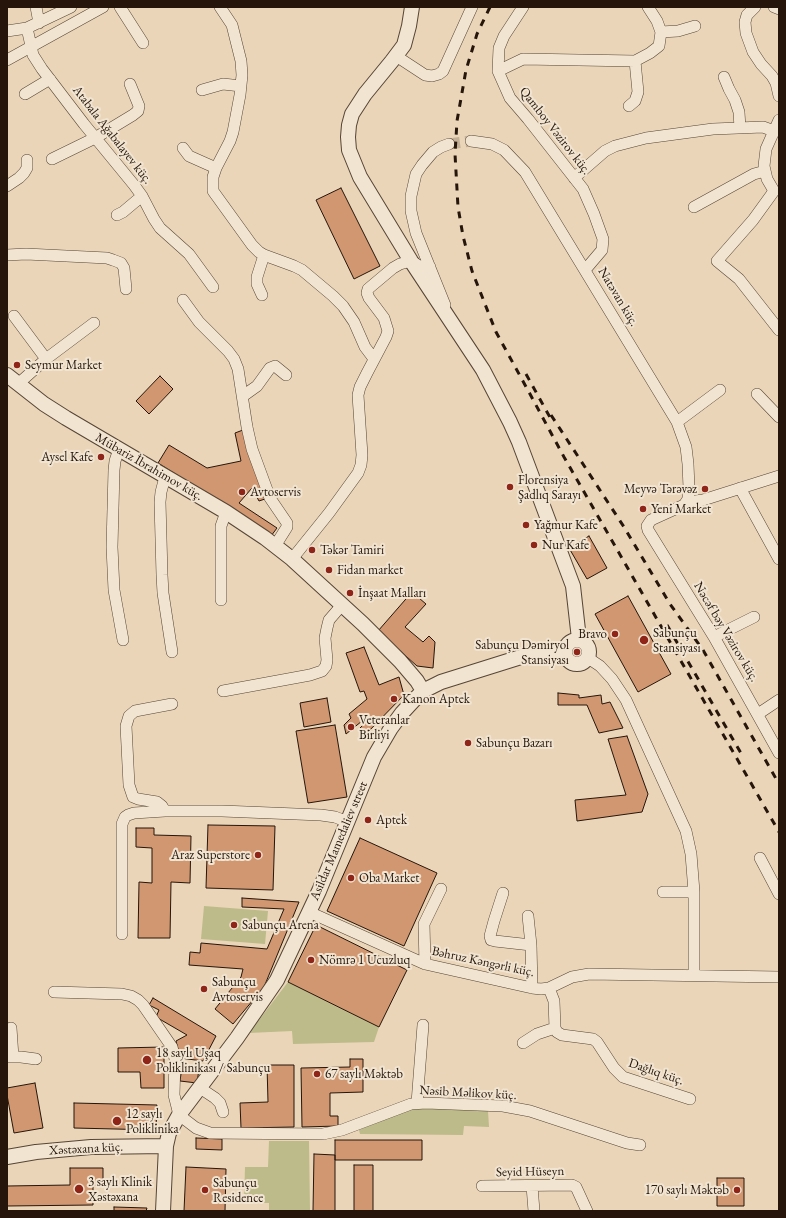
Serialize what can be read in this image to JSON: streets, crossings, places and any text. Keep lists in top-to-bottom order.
{
  "streets": {
    "street": [
      "Qamboy Vəzirov küç.",
      "Atabala Ağabalayev küç.",
      "Natəvan küç.",
      "Mübariz İbrahimov küç.",
      "Nəcəf bəy Vəzirov küç.",
      "Asildar Mamedaliev street",
      "Bəhruz Kəngərli küç.",
      "Dağlıq küç.",
      "Nəsib Məlikov küç.",
      "Xəstəxana küç.",
      "Seyid Hüseyn"
    ]
  },
  "crossings": [
    ["Qamboy Vəzirov küç.", "Natəvan küç."],
    ["Natəvan küç.", "Nəcəf bəy Vəzirov küç."],
    ["Mübariz İbrahimov küç.", "Asildar Mamedaliev street"],
    ["Asildar Mamedaliev street", "Bəhruz Kəngərli küç."],
    ["Asildar Mamedaliev street", "Nəsib Məlikov küç."],
    ["Asildar Mamedaliev street", "Xəstəxana küç."]
  ],
  "places": [
    "Seymur Market",
    "Aysel Kafe",
    "Florensiya Şadlıq Sarayı",
    "Meyvə Tərəvəz",
    "Avtoservis",
    "Yeni Market",
    "Yağmur Kafe",
    "Nur Kafe",
    "Təkər Tamiri",
    "Fidan market",
    "İnşaat Malları",
    "Bravo",
    "Sabunçu Stansiyası",
    "Sabunçu Dəmiryol Stansiyası",
    "Kanon Aptek",
    "Veteranlar Birliyi",
    "Sabunçu Bazarı",
    "Aptek",
    "Araz Superstore",
    "Oba Market",
    "Sabunçu Arena",
    "Nömrə 1 Ucuzluq",
    "Sabunçu Avtoservis",
    "18 saylı Uşaq Poliklinikası / Sabunçu",
    "67 saylı Məktəb",
    "12 saylı Poliklinika",
    "3 saylı Klinik Xəstəxana",
    "Sabunçu Residence",
    "170 saylı Məktəb"
  ]
}
